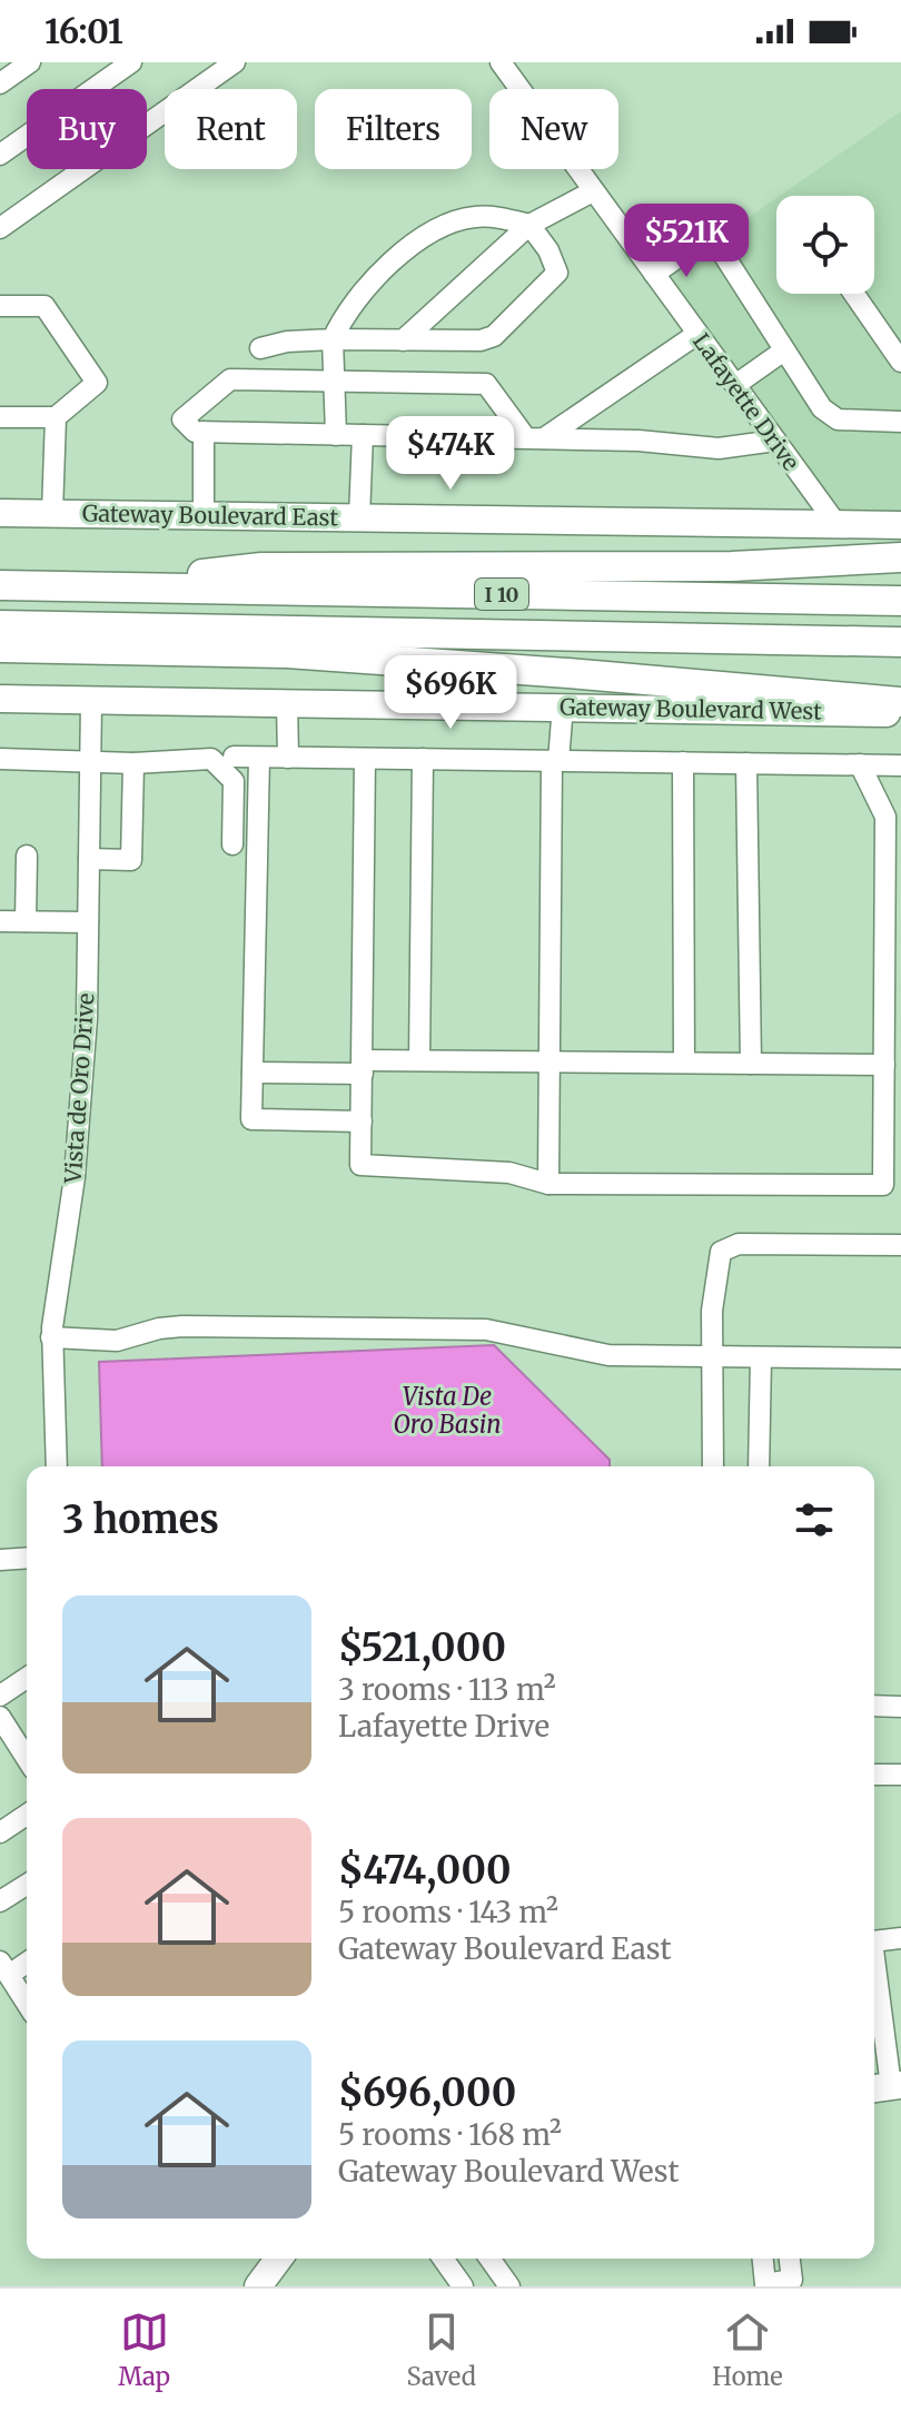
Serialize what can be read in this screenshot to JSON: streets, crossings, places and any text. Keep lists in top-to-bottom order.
{
  "streets": {
    "highway": ["I 10"],
    "main road": ["Gateway Boulevard East", "Gateway Boulevard West"],
    "street": ["Lafayette Drive", "Vista de Oro Drive"]
  },
  "crossings": [
    ["Lafayette Drive", "Gateway Boulevard East"],
    ["Gateway Boulevard West", "Vista de Oro Drive"]
  ],
  "water": ["Vista De Oro Basin"],
  "page": {
    "status": "16:01",
    "chip": [
      "Buy",
      "Rent",
      "Filters",
      "New"
    ],
    "price": ["$521K", "$474K", "$696K"],
    "heading": "3 homes",
    "list": [
      {
        "name": "$521,000",
        "note": "3 rooms · 113 m² · Lafayette Drive"
      },
      {
        "name": "$474,000",
        "note": "5 rooms · 143 m² · Gateway Boulevard East"
      },
      {
        "name": "$696,000",
        "note": "5 rooms · 168 m² · Gateway Boulevard West"
      }
    ],
    "tabs": ["Map", "Saved", "Home"]
  }
}
